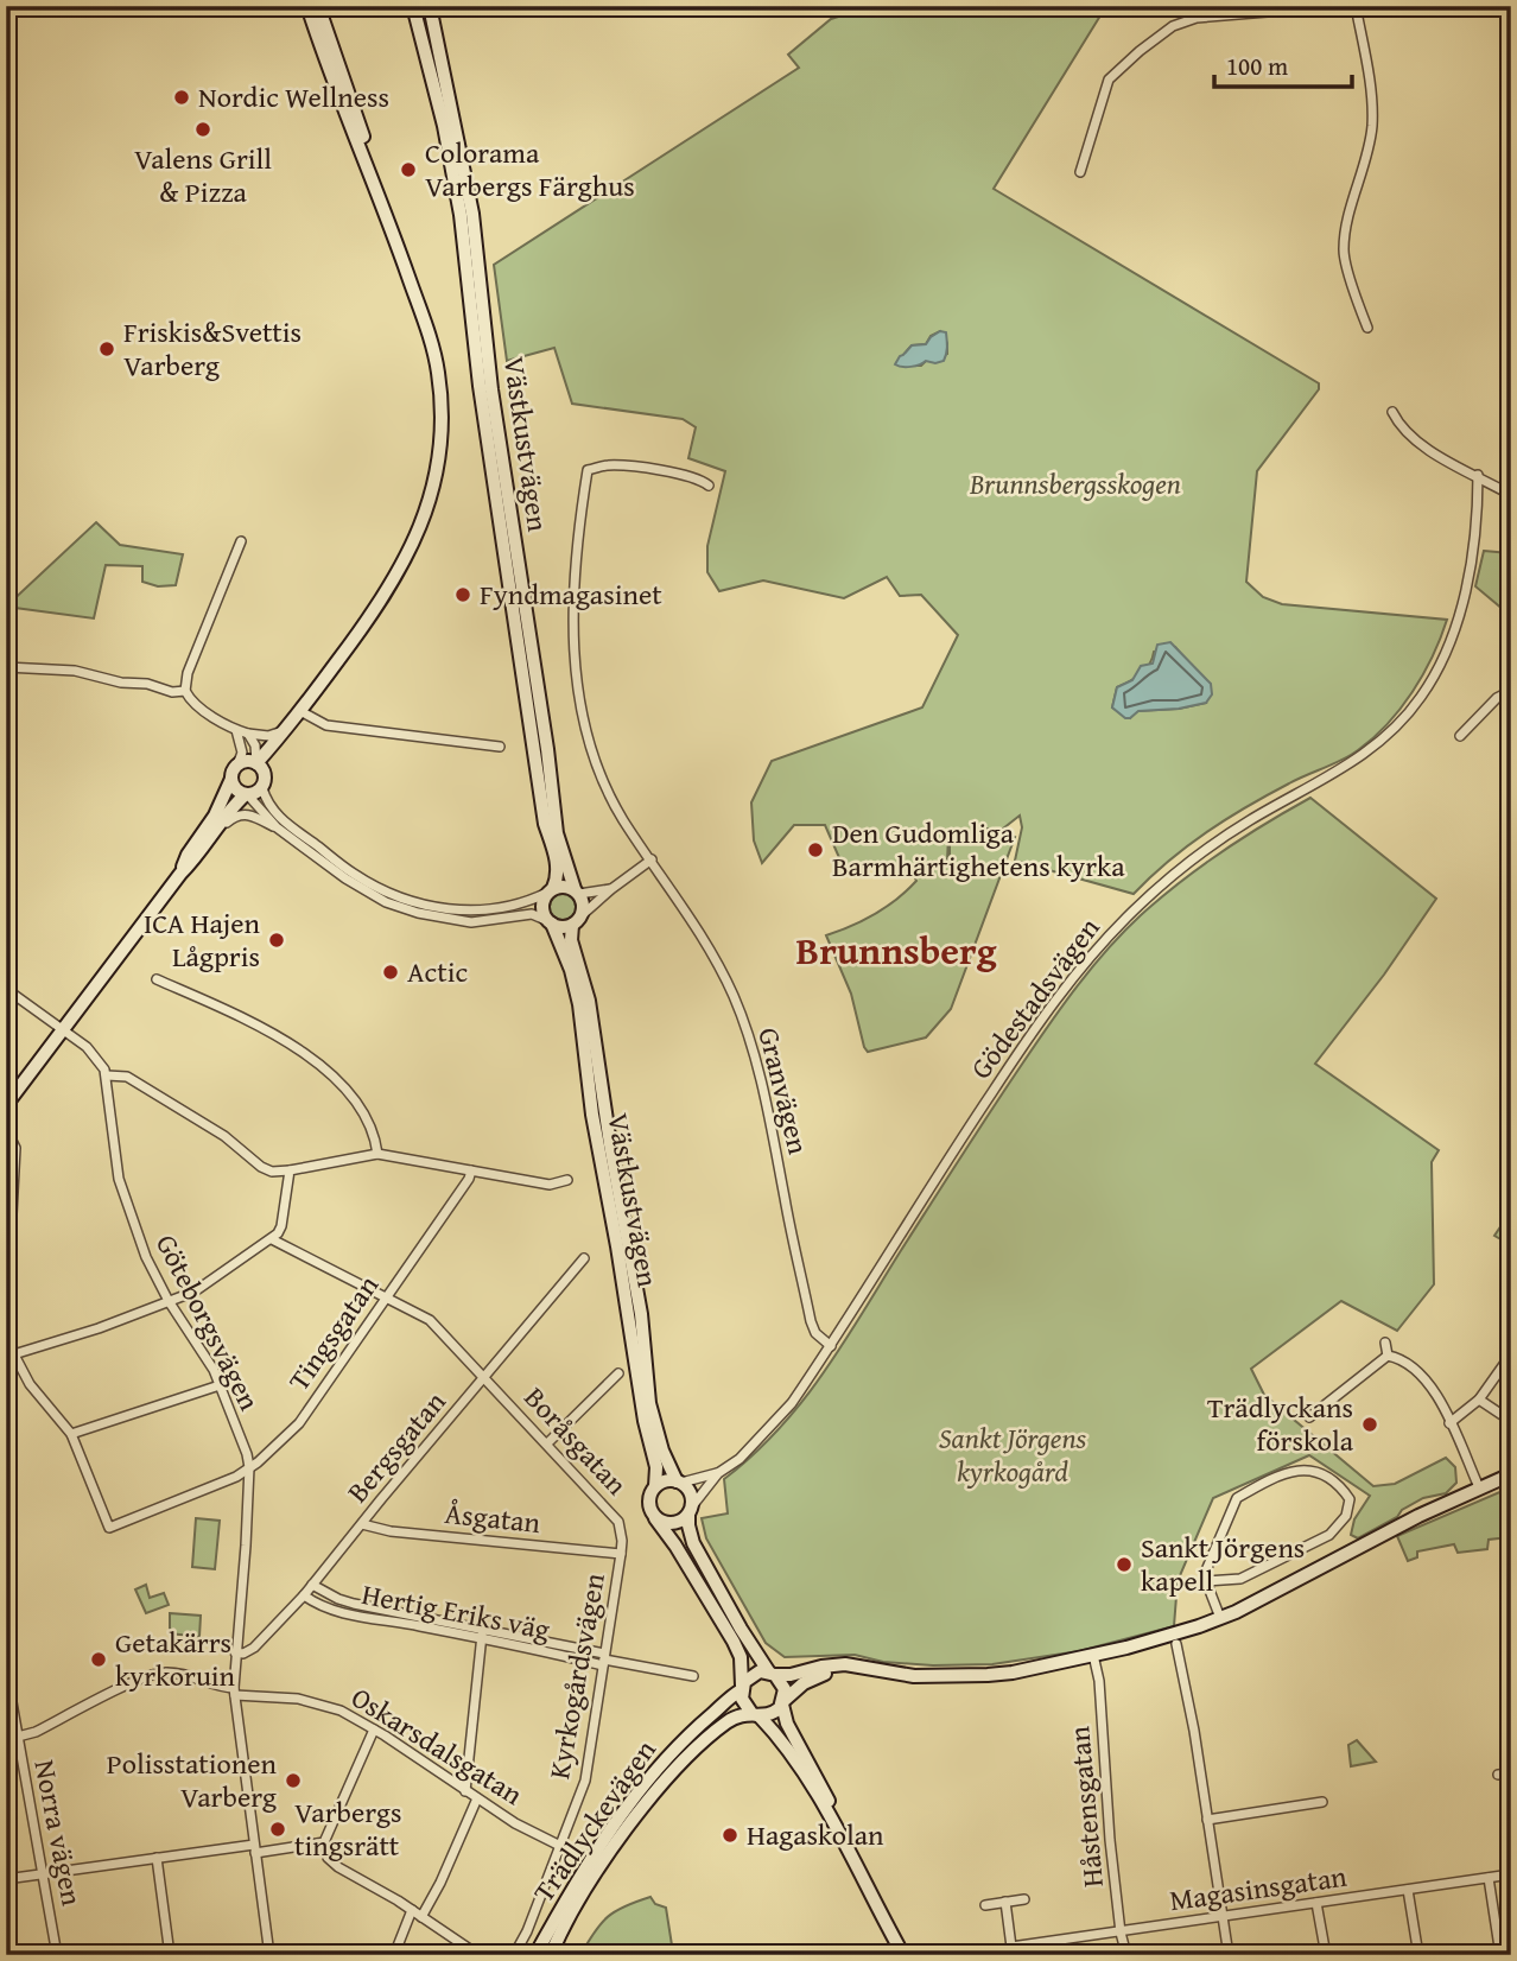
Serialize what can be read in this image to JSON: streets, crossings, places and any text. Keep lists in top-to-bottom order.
{
  "streets": {
    "street": [
      "Västkustvägen",
      "Gödestadsvägen",
      "Granvägen",
      "Göteborgsvägen",
      "Tingsgatan",
      "Boråsgatan",
      "Bergsgatan",
      "Åsgatan",
      "Hertig Eriks väg",
      "Kyrkogårdsvägen",
      "Oskarsdalsgatan",
      "Håstensgatan",
      "Trädlyckevägen",
      "Norra vägen",
      "Magasinsgatan"
    ]
  },
  "crossings": [
    ["Västkustvägen", "Gödestadsvägen"],
    ["Gödestadsvägen", "Granvägen"],
    ["Göteborgsvägen", "Tingsgatan"],
    ["Göteborgsvägen", "Bergsgatan"],
    ["Göteborgsvägen", "Oskarsdalsgatan"],
    ["Tingsgatan", "Boråsgatan"],
    ["Boråsgatan", "Bergsgatan"],
    ["Boråsgatan", "Kyrkogårdsvägen"],
    ["Bergsgatan", "Åsgatan"],
    ["Bergsgatan", "Hertig Eriks väg"],
    ["Åsgatan", "Kyrkogårdsvägen"],
    ["Hertig Eriks väg", "Kyrkogårdsvägen"],
    ["Kyrkogårdsvägen", "Oskarsdalsgatan"],
    ["Oskarsdalsgatan", "Norra vägen"],
    ["Håstensgatan", "Magasinsgatan"]
  ],
  "districts": ["Brunnsberg"],
  "parks": ["Brunnsbergsskogen", "Sankt Jörgens kyrkogård"],
  "places": [
    "Nordic Wellness",
    "Valens Grill & Pizza",
    "Colorama Varbergs Färghus",
    "Friskis&Svettis Varberg",
    "Fyndmagasinet",
    "Den Gudomliga Barmhärtighetens kyrka",
    "ICA Hajen Lågpris",
    "Actic",
    "Trädlyckans förskola",
    "Sankt Jörgens kapell",
    "Getakärrs kyrkoruin",
    "Polisstationen Varberg",
    "Varbergs tingsrätt",
    "Hagaskolan"
  ],
  "scale_bar": "100 m"
}
